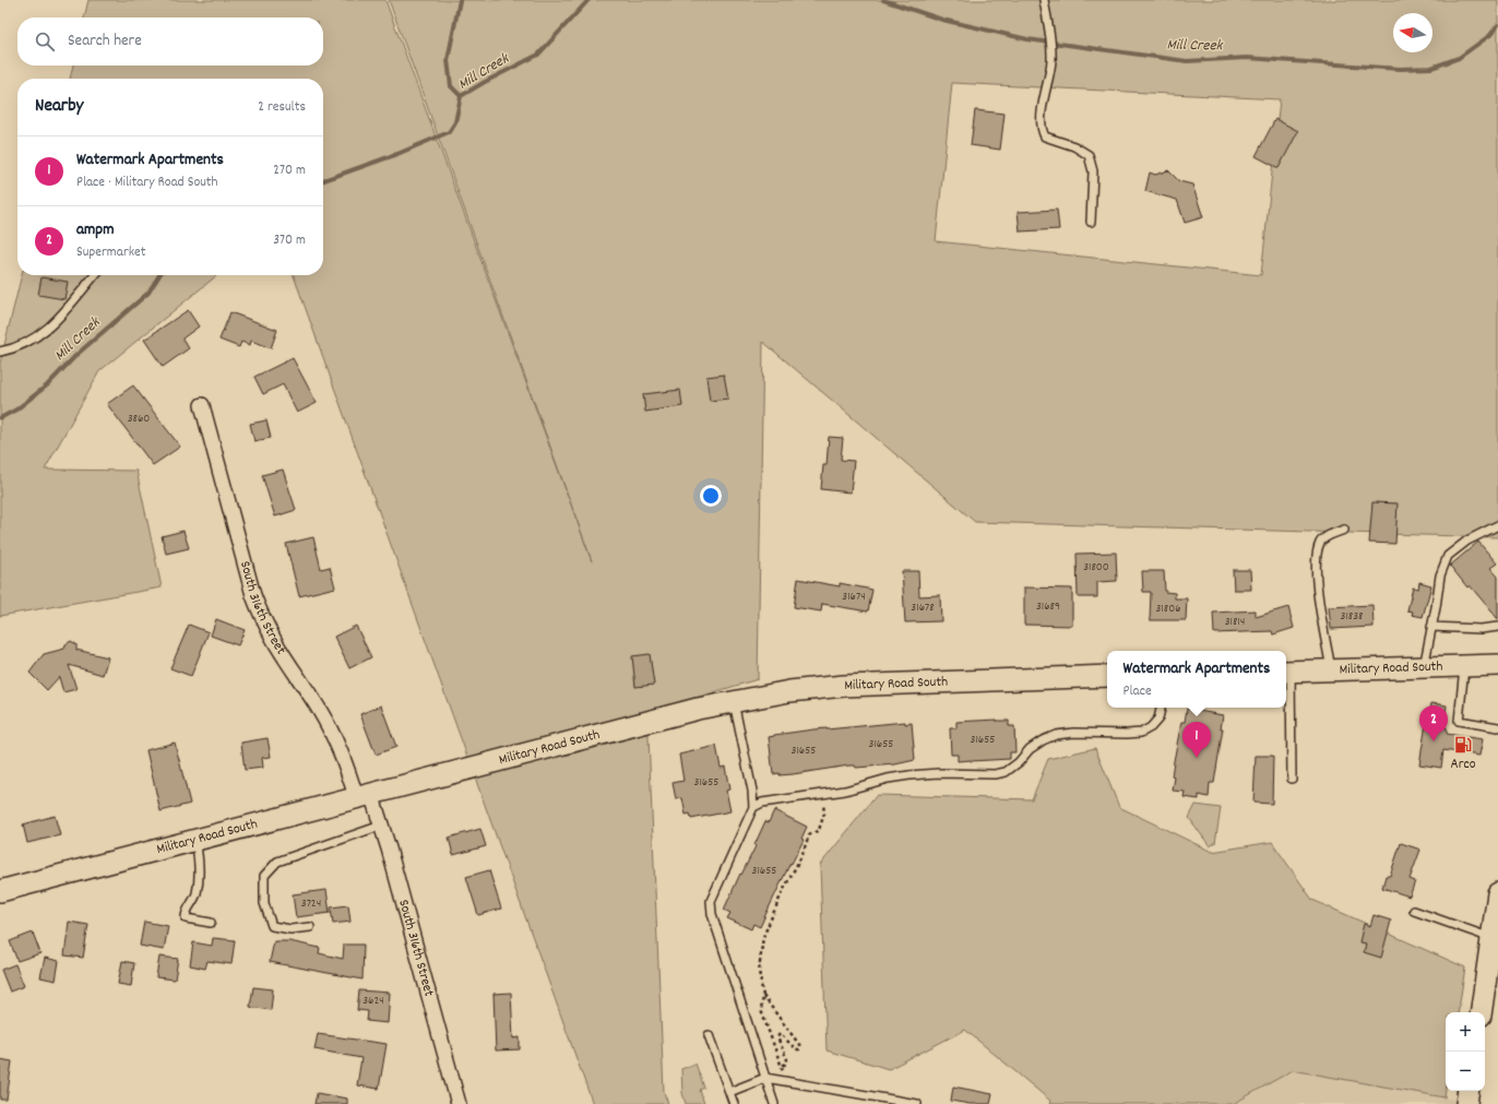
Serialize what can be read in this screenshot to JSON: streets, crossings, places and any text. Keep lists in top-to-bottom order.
{
  "streets": {
    "main road": ["Military Road South"],
    "street": ["South 316th Street"]
  },
  "crossings": [
    ["South 316th Street", "Military Road South"]
  ],
  "water": ["Mill Creek"],
  "places": {
    "fuel station": ["Arco"]
  },
  "house_numbers": [
    "3860",
    "31800",
    "31674",
    "31689",
    "31678",
    "31806",
    "31838",
    "31814",
    "31655",
    "31655",
    "31655",
    "31655",
    "31655",
    "3724",
    "3624"
  ],
  "north": "left",
  "page": {
    "search": "Search here",
    "heading": ["Nearby", "2 results"],
    "list": [
      {
        "mark": "1",
        "name": "Watermark Apartments",
        "note": "Place · Military Road South",
        "value": "270 m"
      },
      {
        "mark": "2",
        "name": "ampm",
        "note": "Supermarket",
        "value": "370 m"
      }
    ],
    "popup": ["Watermark Apartments", "Place"],
    "pins": ["2", "1"],
    "map_buttons": ["+", "−"]
  }
}
